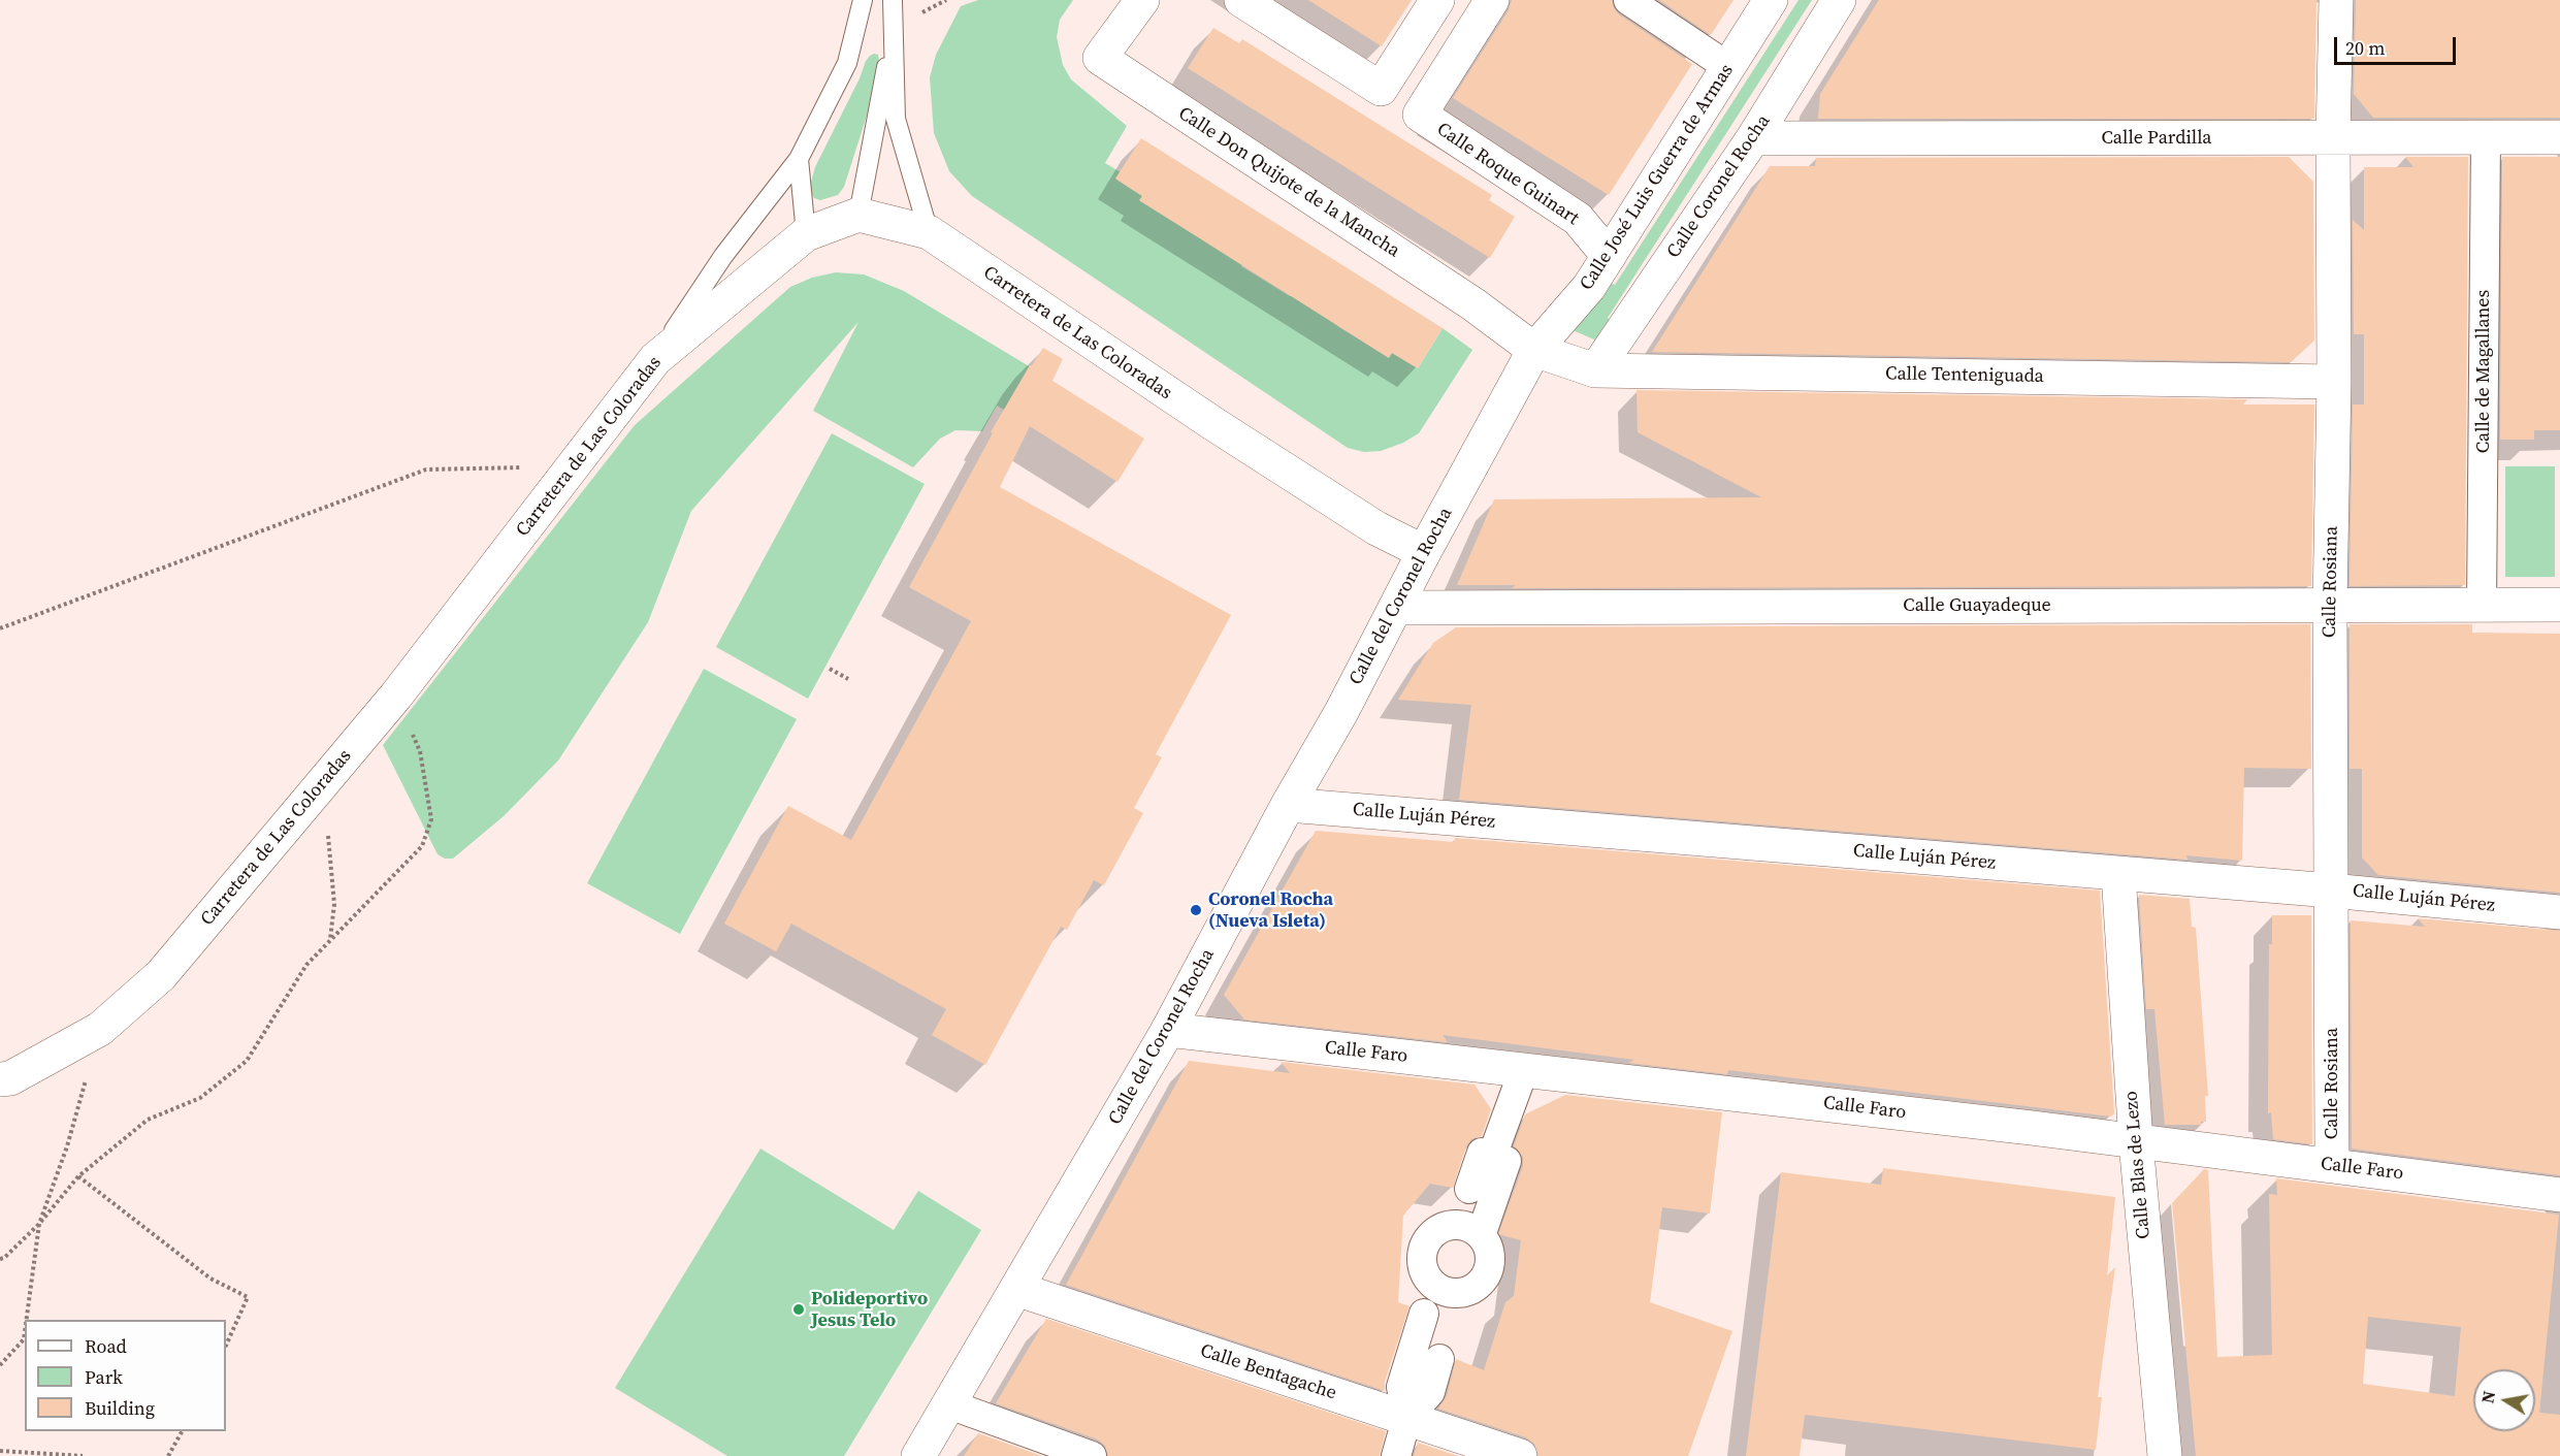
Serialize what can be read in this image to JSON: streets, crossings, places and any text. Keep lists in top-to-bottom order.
{
  "streets": {
    "street": [
      "Calle Pardilla",
      "Calle Roque Guinart",
      "Calle José Luis Guerra de Armas",
      "Calle Don Quijote de la Mancha",
      "Calle Coronel Rocha",
      "Carretera de Las Coloradas",
      "Calle de Magallanes",
      "Calle Tenteniguada",
      "Calle Rosiana",
      "Calle del Coronel Rocha",
      "Calle Guayadeque",
      "Calle Luján Pérez",
      "Calle Faro",
      "Calle Blas de Lezo",
      "Calle Bentagache"
    ]
  },
  "crossings": [
    ["Calle Pardilla", "Calle Coronel Rocha"],
    ["Calle Pardilla", "Calle de Magallanes"],
    ["Calle Pardilla", "Calle Rosiana"],
    ["Calle Roque Guinart", "Calle José Luis Guerra de Armas"],
    ["Calle José Luis Guerra de Armas", "Calle Don Quijote de la Mancha"],
    ["Calle José Luis Guerra de Armas", "Calle Tenteniguada"],
    ["Calle José Luis Guerra de Armas", "Calle del Coronel Rocha"],
    ["Calle Don Quijote de la Mancha", "Calle Tenteniguada"],
    ["Calle Don Quijote de la Mancha", "Calle del Coronel Rocha"],
    ["Calle Coronel Rocha", "Calle Tenteniguada"],
    ["Carretera de Las Coloradas", "Calle del Coronel Rocha"],
    ["Calle de Magallanes", "Calle Guayadeque"],
    ["Calle Tenteniguada", "Calle Rosiana"],
    ["Calle Tenteniguada", "Calle del Coronel Rocha"],
    ["Calle Rosiana", "Calle Guayadeque"],
    ["Calle Rosiana", "Calle Luján Pérez"],
    ["Calle Rosiana", "Calle Faro"],
    ["Calle del Coronel Rocha", "Calle Guayadeque"],
    ["Calle del Coronel Rocha", "Calle Luján Pérez"],
    ["Calle del Coronel Rocha", "Calle Faro"],
    ["Calle del Coronel Rocha", "Calle Bentagache"],
    ["Calle Luján Pérez", "Calle Blas de Lezo"],
    ["Calle Faro", "Calle Blas de Lezo"]
  ],
  "places": ["Coronel Rocha (Nueva Isleta)", "Polideportivo Jesus Telo"],
  "legend": ["Road", "Park", "Building"],
  "scale_bar": "20 m",
  "north": "left"
}
